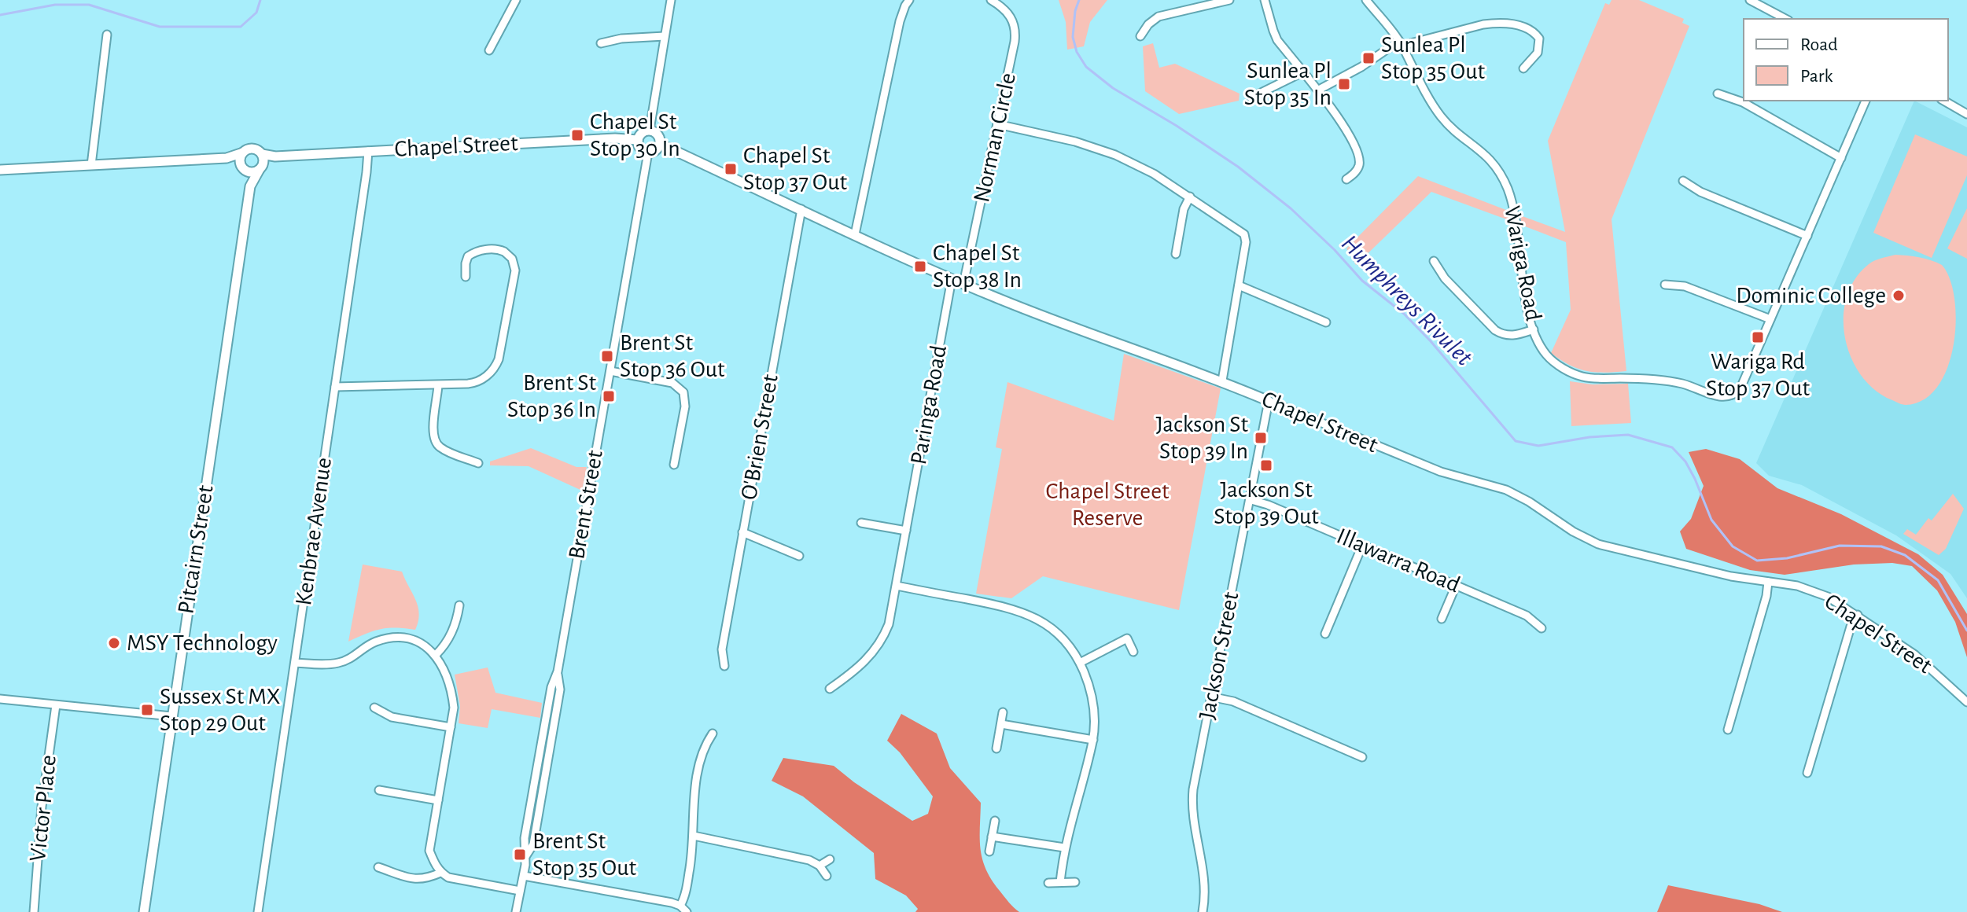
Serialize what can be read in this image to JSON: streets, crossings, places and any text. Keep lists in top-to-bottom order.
{
  "streets": {
    "street": [
      "Norman Circle",
      "Chapel Street",
      "Wariga Road",
      "Paringa Road",
      "O'Brien Street",
      "Brent Street",
      "Kenbrae Avenue",
      "Pitcairn Street",
      "Illawarra Road",
      "Jackson Street",
      "Victor Place"
    ]
  },
  "crossings": [
    ["Norman Circle", "Chapel Street"],
    ["Chapel Street", "Paringa Road"],
    ["Chapel Street", "O'Brien Street"],
    ["Chapel Street", "Brent Street"],
    ["Chapel Street", "Kenbrae Avenue"],
    ["Chapel Street", "Pitcairn Street"],
    ["Chapel Street", "Jackson Street"],
    ["Illawarra Road", "Jackson Street"]
  ],
  "water": ["Humphreys Rivulet"],
  "parks": ["Chapel Street Reserve"],
  "places": {
    "transit": [
      "Sunlea Pl Stop 35 Out",
      "Sunlea Pl Stop 35 In",
      "Chapel St Stop 30 In",
      "Chapel St Stop 37 Out",
      "Chapel St Stop 38 In",
      "Wariga Rd Stop 37 Out",
      "Brent St Stop 36 Out",
      "Brent St Stop 36 In",
      "Jackson St Stop 39 In",
      "Jackson St Stop 39 Out",
      "Sussex St MX Stop 29 Out",
      "Brent St Stop 35 Out"
    ],
    "other": ["Dominic College", "MSY Technology"]
  },
  "legend": ["Road", "Park"]
}
